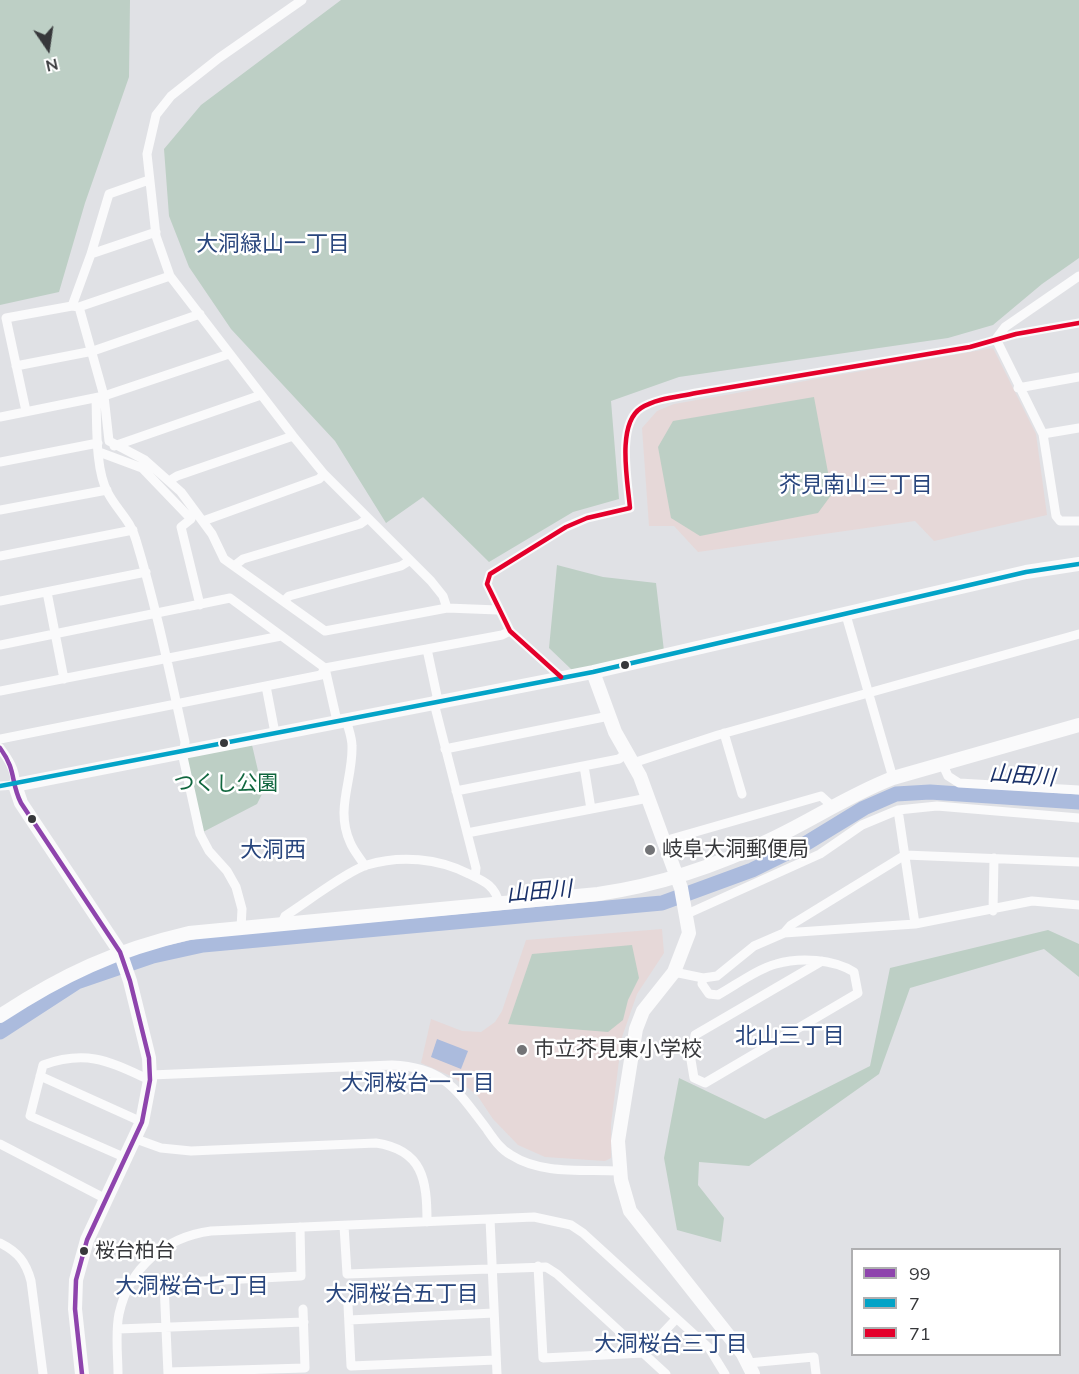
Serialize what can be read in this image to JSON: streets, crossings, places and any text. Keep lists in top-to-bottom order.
{
  "districts": [
    "大洞緑山一丁目",
    "芥見南山三丁目",
    "大洞西",
    "北山三丁目",
    "大洞桜台一丁目",
    "大洞桜台七丁目",
    "大洞桜台五丁目",
    "大洞桜台三丁目"
  ],
  "water": ["山田川"],
  "parks": ["つくし公園"],
  "places": ["岐阜大洞郵便局", "市立芥見東小学校", "桜台柏台"],
  "lines": ["transit line 71", "transit line 7", "transit line 99"],
  "legend": ["99", "7", "71"],
  "north": "bottom"
}
